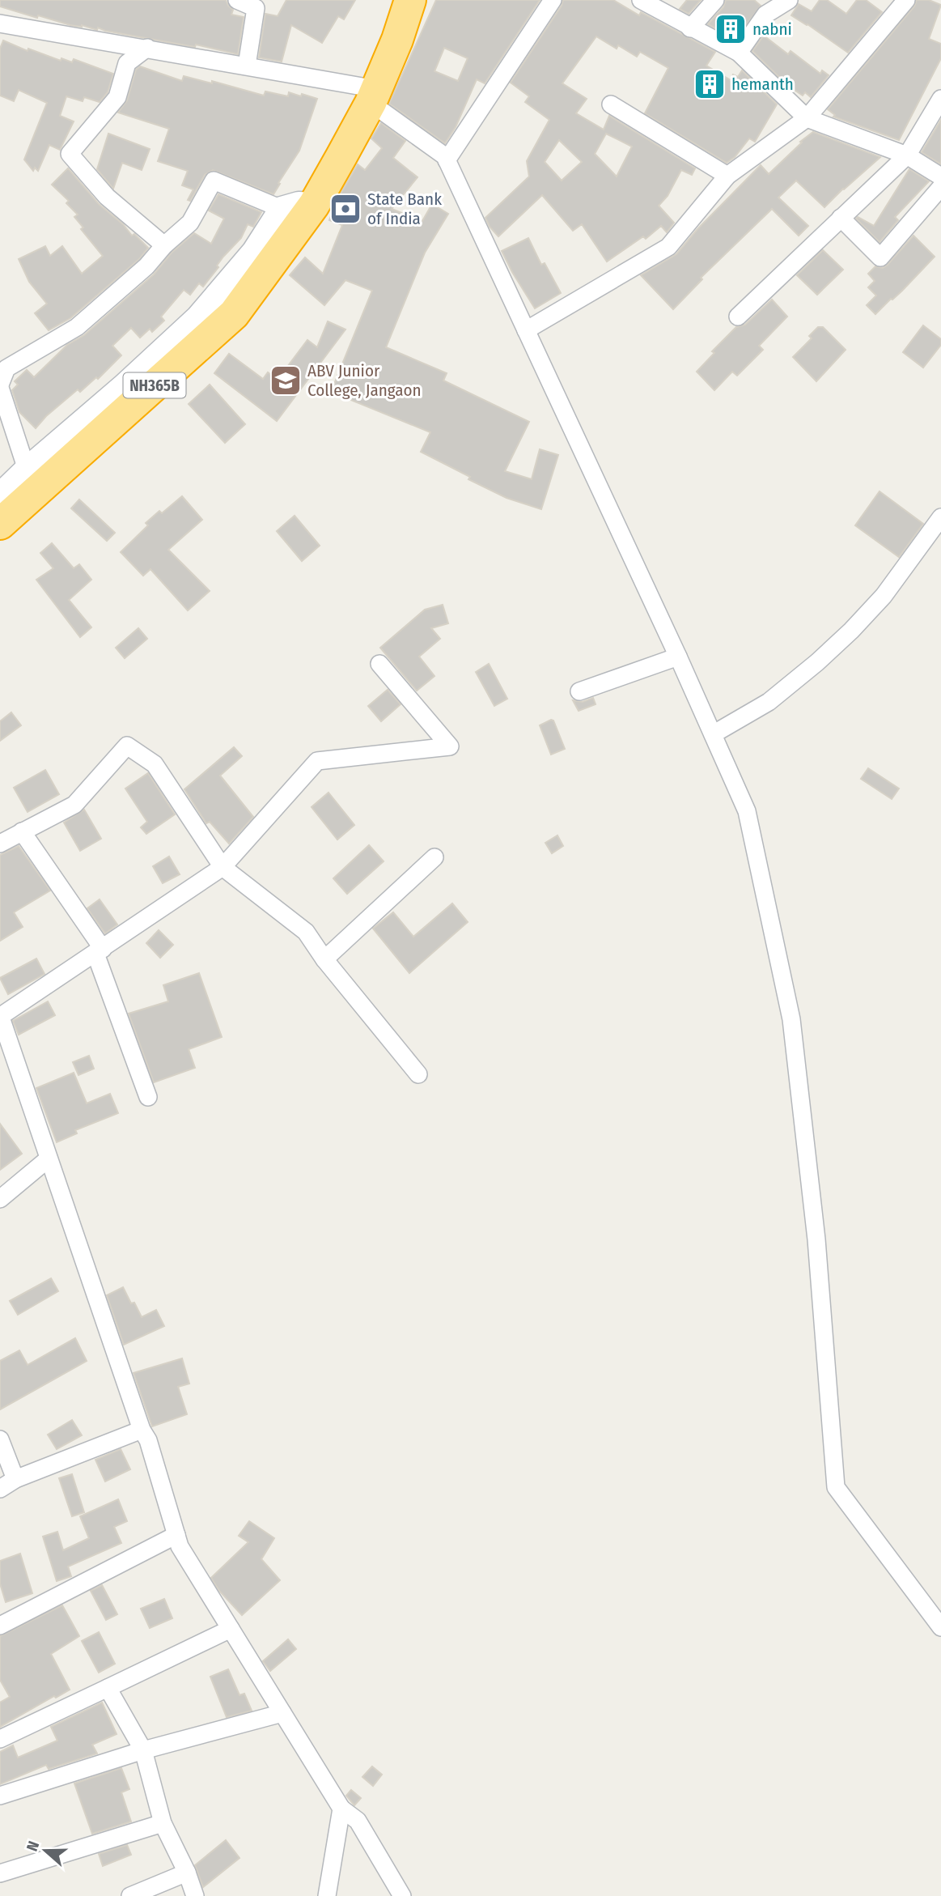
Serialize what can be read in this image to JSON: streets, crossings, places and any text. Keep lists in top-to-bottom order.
{
  "streets": {
    "highway": ["NH365B"]
  },
  "places": {
    "building": ["nabni", "hemanth"],
    "bank": ["State Bank of India"],
    "school or university": ["ABV Junior College, Jangaon"]
  },
  "north": "left"
}
